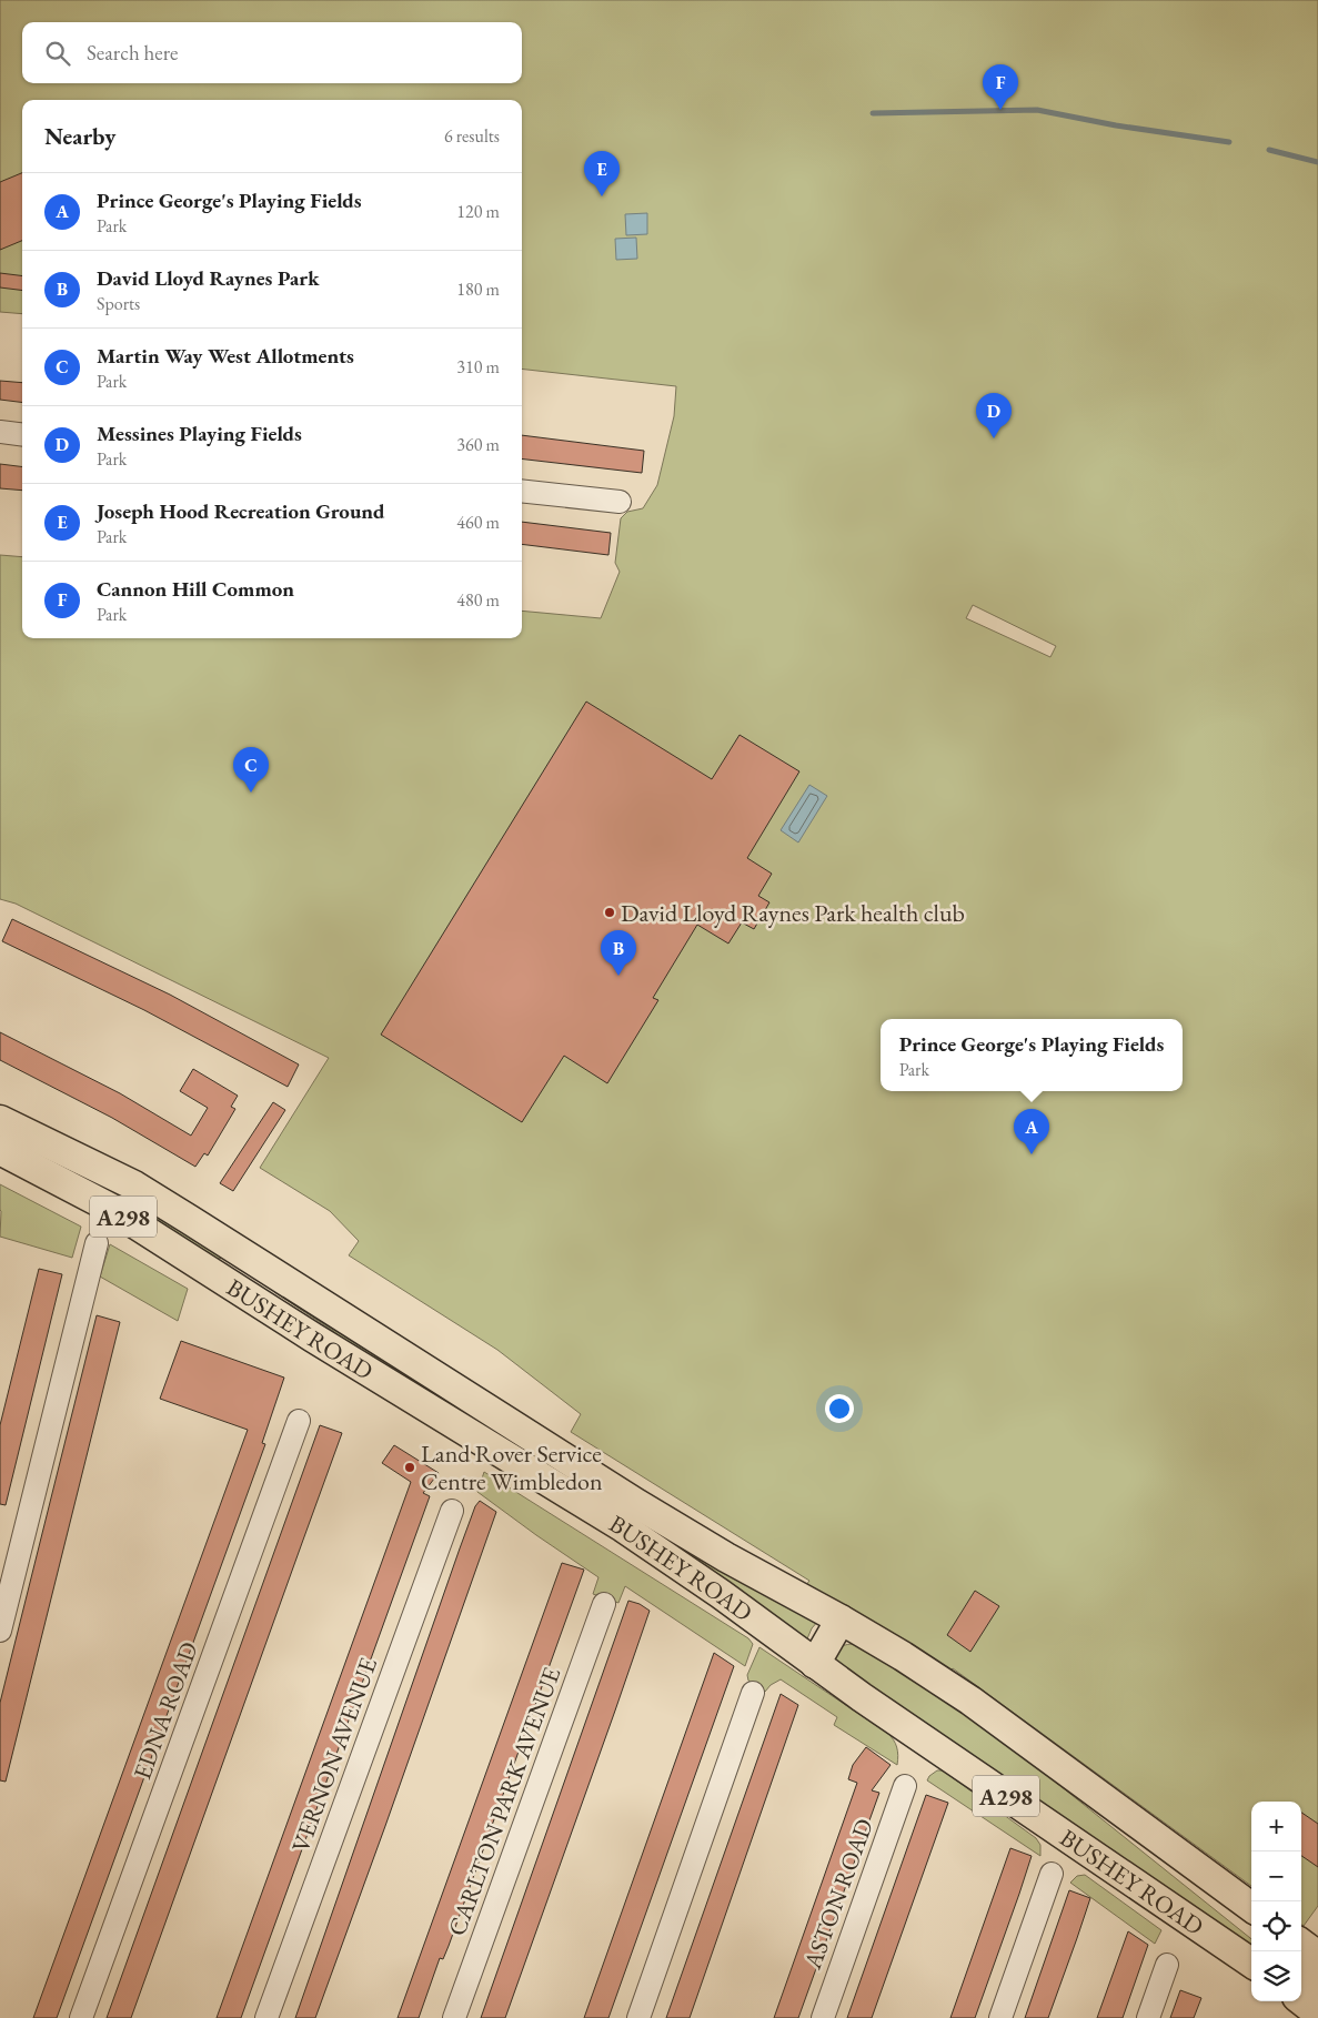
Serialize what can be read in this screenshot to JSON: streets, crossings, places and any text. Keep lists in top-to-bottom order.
{
  "streets": {
    "main road": ["A298", "BUSHEY ROAD"],
    "street": [
      "EDNA ROAD",
      "VERNON AVENUE",
      "CARLTON PARK AVENUE",
      "ASTON ROAD"
    ]
  },
  "places": ["David Lloyd Raynes Park health club", "Land Rover Service Centre Wimbledon"],
  "page": {
    "search": "Search here",
    "pins": [
      "F",
      "E",
      "D",
      "C",
      "B",
      "A"
    ],
    "heading": ["Nearby", "6 results"],
    "list": [
      {
        "mark": "A",
        "name": "Prince George's Playing Fields",
        "note": "Park",
        "value": "120 m"
      },
      {
        "mark": "B",
        "name": "David Lloyd Raynes Park",
        "note": "Sports",
        "value": "180 m"
      },
      {
        "mark": "C",
        "name": "Martin Way West Allotments",
        "note": "Park",
        "value": "310 m"
      },
      {
        "mark": "D",
        "name": "Messines Playing Fields",
        "note": "Park",
        "value": "360 m"
      },
      {
        "mark": "E",
        "name": "Joseph Hood Recreation Ground",
        "note": "Park",
        "value": "460 m"
      },
      {
        "mark": "F",
        "name": "Cannon Hill Common",
        "note": "Park",
        "value": "480 m"
      }
    ],
    "popup": ["Prince George's Playing Fields", "Park"],
    "map_buttons": ["+", "−"]
  }
}
